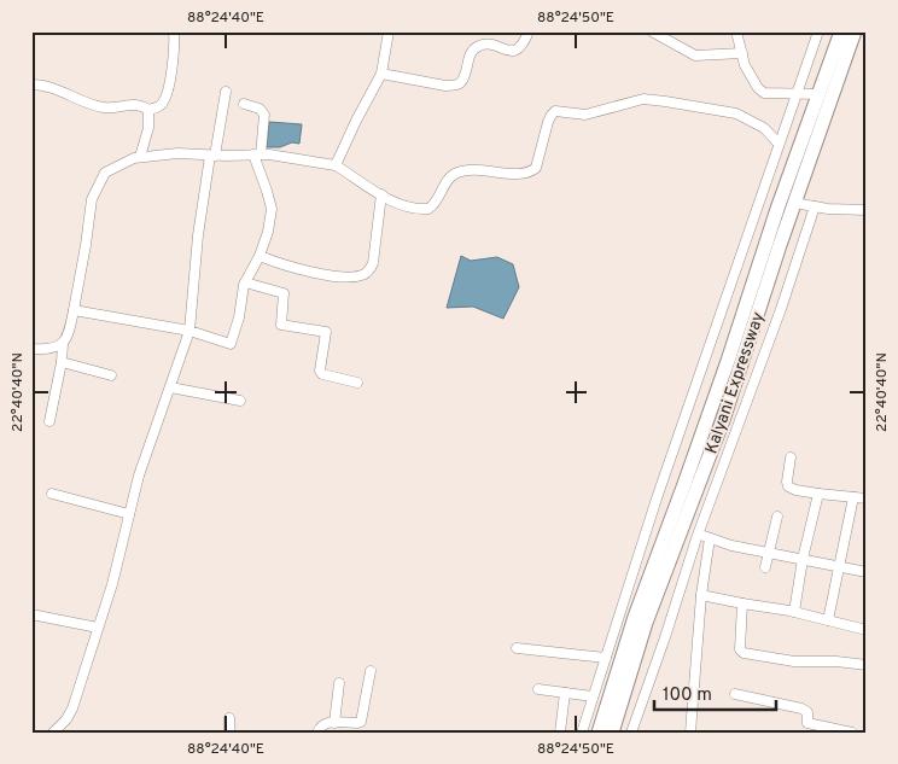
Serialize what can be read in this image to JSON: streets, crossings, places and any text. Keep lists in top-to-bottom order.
{
  "streets": {
    "highway": ["Kalyani Expressway"]
  },
  "scale_bar": "100 m",
  "coordinates": ["88°24'40\"E", "88°24'50\"E", "22°40'40\"N"]
}
